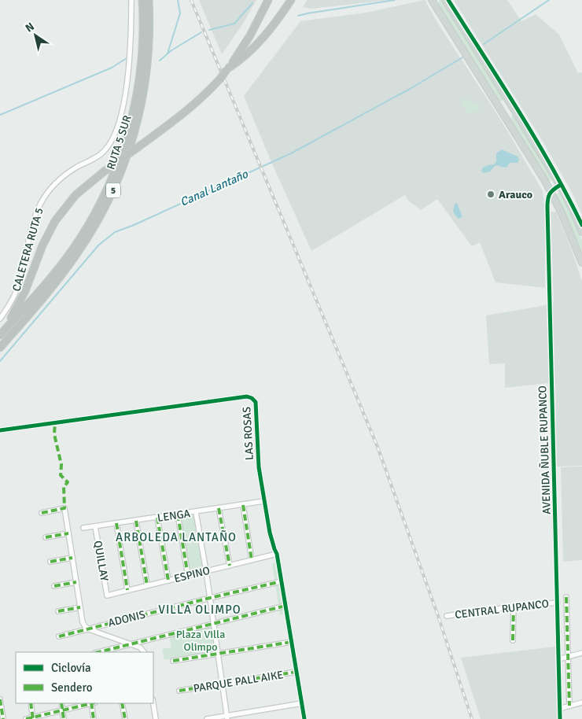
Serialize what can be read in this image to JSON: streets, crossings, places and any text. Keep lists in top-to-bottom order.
{
  "streets": {
    "highway": ["RUTA 5 SUR", "5"],
    "street": [
      "CALETERA RUTA 5",
      "LAS ROSAS",
      "AVENIDA ÑUBLE RUPANCO",
      "LENGA",
      "QUILLAY",
      "ESPINO",
      "CENTRAL RUPANCO",
      "ADONIS",
      "PARQUE PALL AIKE"
    ]
  },
  "crossings": [
    ["LAS ROSAS", "LENGA"],
    ["LAS ROSAS", "ESPINO"],
    ["LAS ROSAS", "ADONIS"],
    ["LAS ROSAS", "PARQUE PALL AIKE"],
    ["AVENIDA ÑUBLE RUPANCO", "CENTRAL RUPANCO"],
    ["LENGA", "QUILLAY"],
    ["QUILLAY", "ESPINO"]
  ],
  "districts": ["ARBOLEDA LANTAÑO", "VILLA OLIMPO"],
  "water": ["Canal Lantaño"],
  "parks": ["Plaza Villa Olimpo"],
  "places": ["Arauco"],
  "legend": ["Ciclovía", "Sendero"],
  "north": "top left"
}
